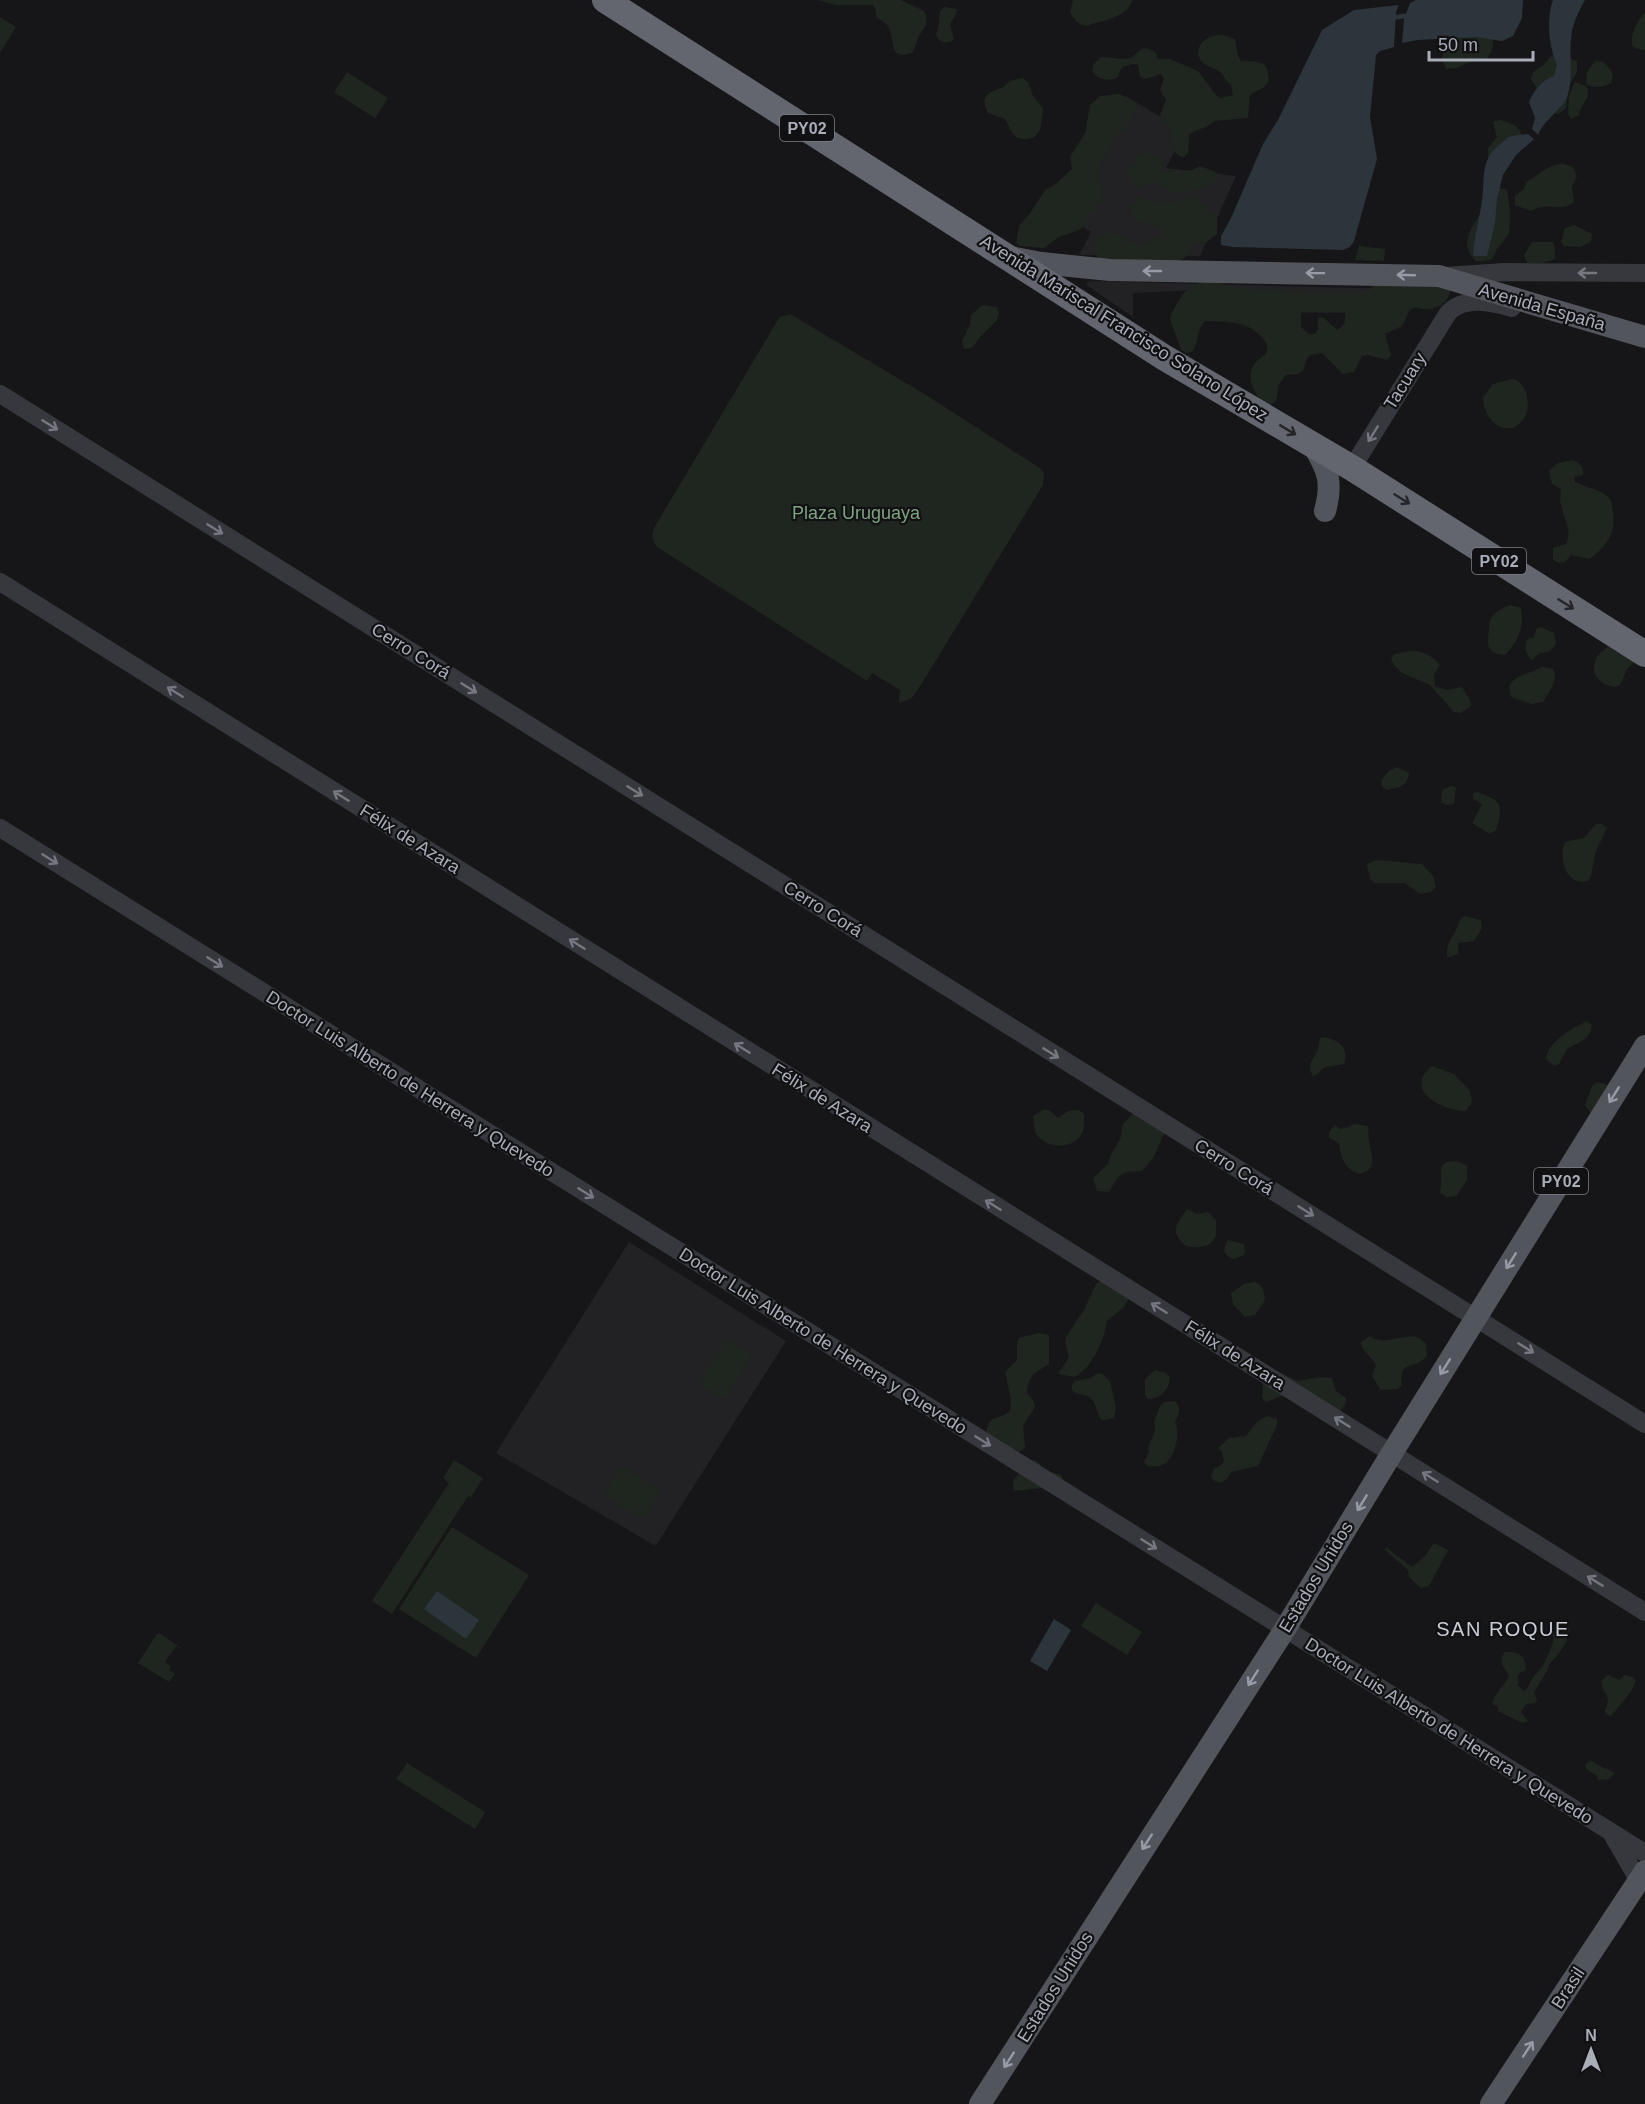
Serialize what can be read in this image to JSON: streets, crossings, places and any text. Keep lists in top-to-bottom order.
{
  "streets": {
    "highway": ["PY02", "Avenida Mariscal Francisco Solano López"],
    "main road": ["Avenida España", "Estados Unidos", "Brasil"],
    "street": [
      "Tacuary",
      "Cerro Corá",
      "Félix de Azara",
      "Doctor Luis Alberto de Herrera y Quevedo"
    ]
  },
  "crossings": [
    ["PY02", "Avenida España"],
    ["PY02", "Avenida Mariscal Francisco Solano López"],
    ["Avenida España", "Tacuary"],
    ["Avenida Mariscal Francisco Solano López", "Tacuary"],
    ["Cerro Corá", "Estados Unidos"],
    ["Félix de Azara", "Estados Unidos"],
    ["Doctor Luis Alberto de Herrera y Quevedo", "Estados Unidos"]
  ],
  "one_way": [
    "Avenida Mariscal Francisco Solano López",
    "Cerro Corá",
    "Félix de Azara",
    "Doctor Luis Alberto de Herrera y Quevedo",
    "Estados Unidos",
    "Brasil"
  ],
  "districts": ["SAN ROQUE"],
  "parks": ["Plaza Uruguaya"],
  "scale_bar": "50 m",
  "north": "top"
}
